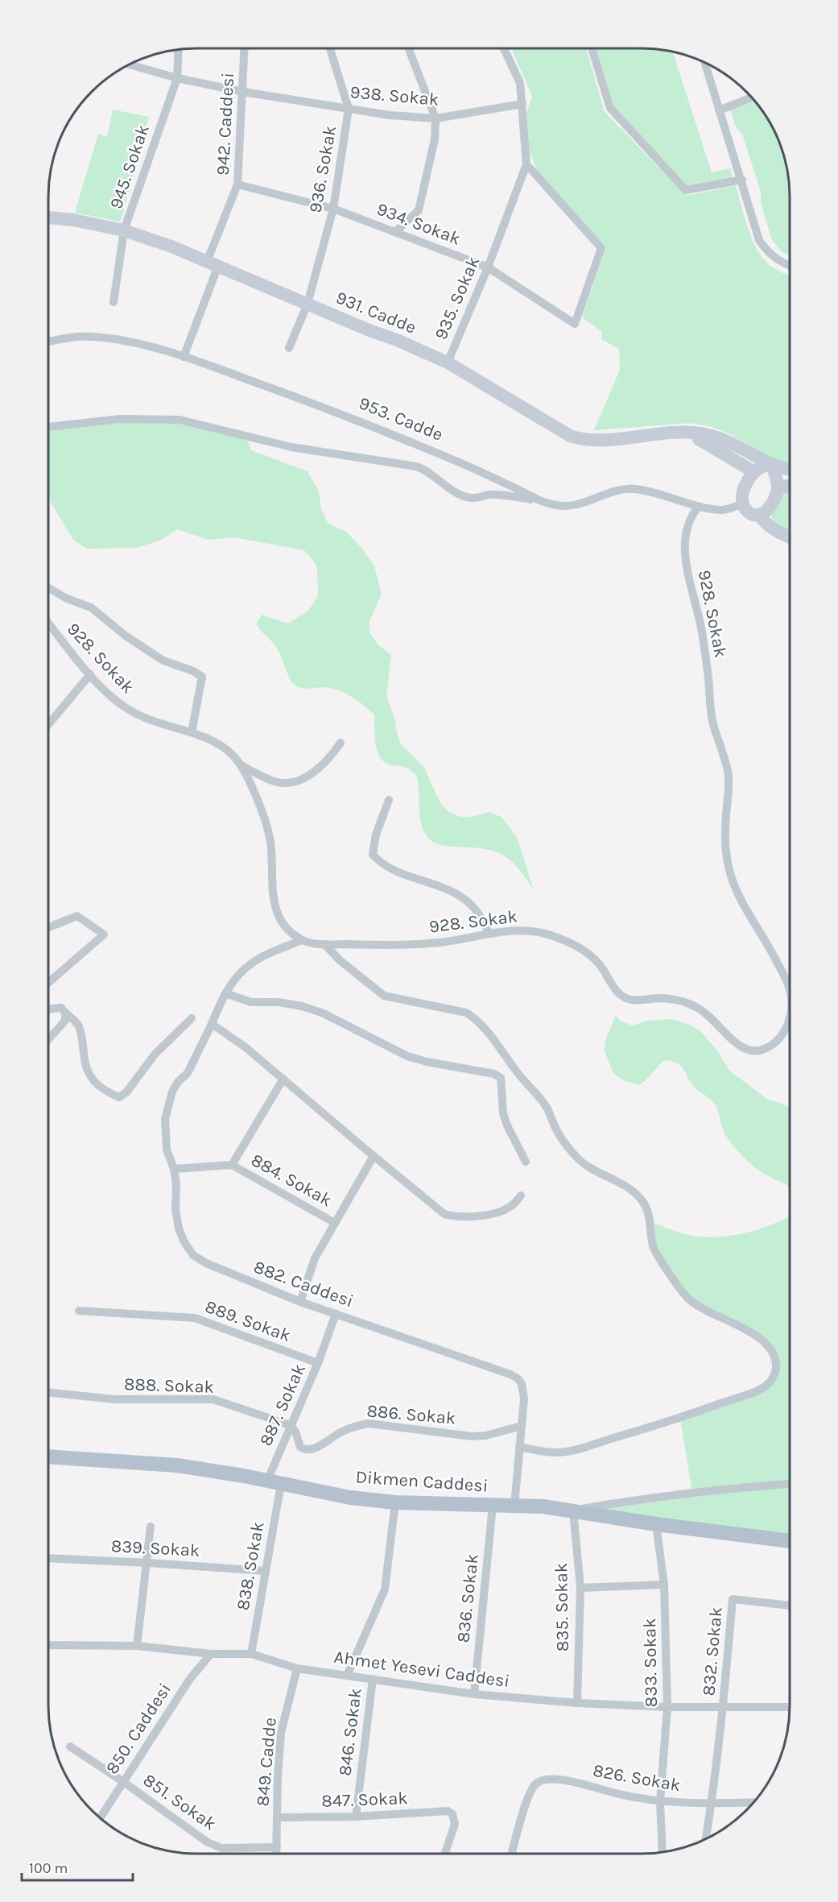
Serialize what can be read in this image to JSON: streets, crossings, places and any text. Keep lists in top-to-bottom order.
{
  "streets": {
    "main road": ["931. Cadde", "Dikmen Caddesi"],
    "street": [
      "938. Sokak",
      "942. Caddesi",
      "945. Sokak",
      "936. Sokak",
      "934. Sokak",
      "935. Sokak",
      "953. Cadde",
      "928. Sokak",
      "884. Sokak",
      "882. Caddesi",
      "889. Sokak",
      "888. Sokak",
      "887. Sokak",
      "886. Sokak",
      "839. Sokak",
      "838. Sokak",
      "836. Sokak",
      "835. Sokak",
      "832. Sokak",
      "833. Sokak",
      "Ahmet Yesevi Caddesi",
      "850. Caddesi",
      "846. Sokak",
      "849. Cadde",
      "826. Sokak",
      "847. Sokak",
      "851. Sokak"
    ]
  },
  "crossings": [
    ["938. Sokak", "942. Caddesi"],
    ["938. Sokak", "945. Sokak"],
    ["938. Sokak", "936. Sokak"],
    ["942. Caddesi", "934. Sokak"],
    ["942. Caddesi", "931. Cadde"],
    ["942. Caddesi", "953. Cadde"],
    ["945. Sokak", "931. Cadde"],
    ["936. Sokak", "934. Sokak"],
    ["936. Sokak", "931. Cadde"],
    ["934. Sokak", "935. Sokak"],
    ["935. Sokak", "931. Cadde"],
    ["931. Cadde", "953. Cadde"],
    ["953. Cadde", "928. Sokak"],
    ["928. Sokak", "882. Caddesi"],
    ["884. Sokak", "882. Caddesi"],
    ["882. Caddesi", "887. Sokak"],
    ["882. Caddesi", "886. Sokak"],
    ["882. Caddesi", "Dikmen Caddesi"],
    ["889. Sokak", "887. Sokak"],
    ["888. Sokak", "887. Sokak"],
    ["888. Sokak", "886. Sokak"],
    ["887. Sokak", "886. Sokak"],
    ["887. Sokak", "Dikmen Caddesi"],
    ["887. Sokak", "838. Sokak"],
    ["Dikmen Caddesi", "838. Sokak"],
    ["Dikmen Caddesi", "836. Sokak"],
    ["Dikmen Caddesi", "835. Sokak"],
    ["Dikmen Caddesi", "833. Sokak"],
    ["839. Sokak", "838. Sokak"],
    ["838. Sokak", "Ahmet Yesevi Caddesi"],
    ["836. Sokak", "Ahmet Yesevi Caddesi"],
    ["835. Sokak", "Ahmet Yesevi Caddesi"],
    ["832. Sokak", "Ahmet Yesevi Caddesi"],
    ["832. Sokak", "826. Sokak"],
    ["833. Sokak", "Ahmet Yesevi Caddesi"],
    ["833. Sokak", "826. Sokak"],
    ["Ahmet Yesevi Caddesi", "850. Caddesi"],
    ["Ahmet Yesevi Caddesi", "846. Sokak"],
    ["Ahmet Yesevi Caddesi", "849. Cadde"],
    ["850. Caddesi", "851. Sokak"],
    ["846. Sokak", "847. Sokak"],
    ["849. Cadde", "847. Sokak"],
    ["849. Cadde", "851. Sokak"]
  ],
  "scale_bar": "100 m"
}
